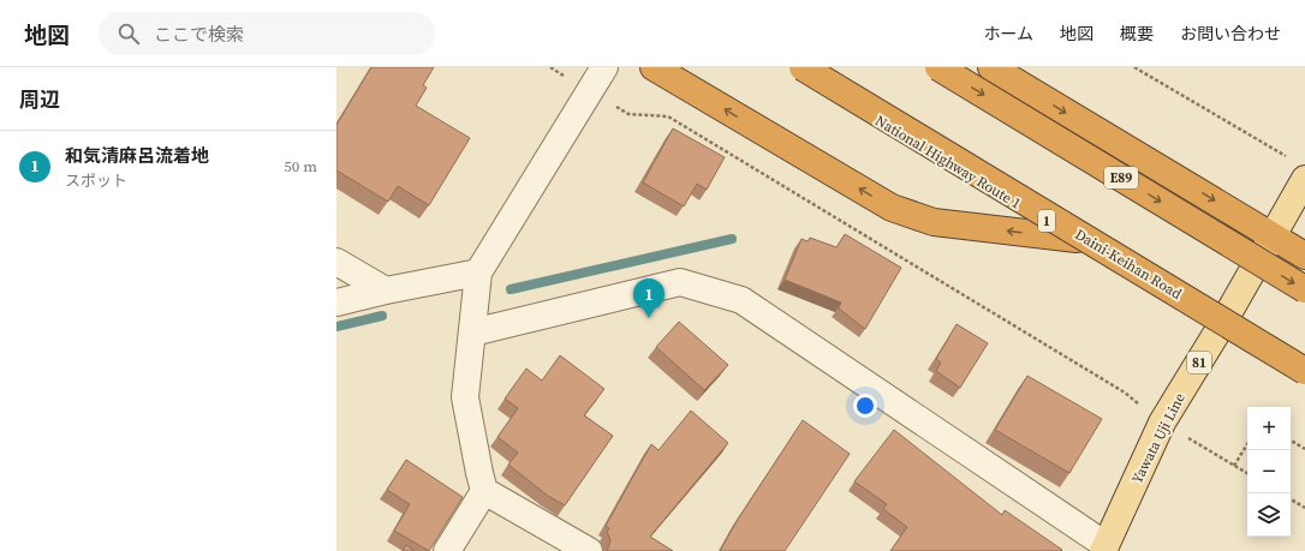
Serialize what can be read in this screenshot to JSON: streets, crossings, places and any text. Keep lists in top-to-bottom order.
{
  "streets": {
    "highway": [
      "National Highway Route 1",
      "E89",
      "1",
      "Daini-Keihan Road"
    ],
    "main road": ["81", "Yawata Uji Line"]
  },
  "crossings": [
    ["National Highway Route 1", "Daini-Keihan Road"],
    ["National Highway Route 1", "Yawata Uji Line"]
  ],
  "page": {
    "header": "地図",
    "search": "ここで検索",
    "nav": [
      "ホーム",
      "地図",
      "概要",
      "お問い合わせ"
    ],
    "heading": "周辺",
    "list": [
      {
        "mark": "1",
        "name": "和気清麻呂流着地",
        "note": "スポット",
        "value": "50 m"
      }
    ],
    "pins": "1",
    "map_buttons": ["+", "−"]
  }
}
